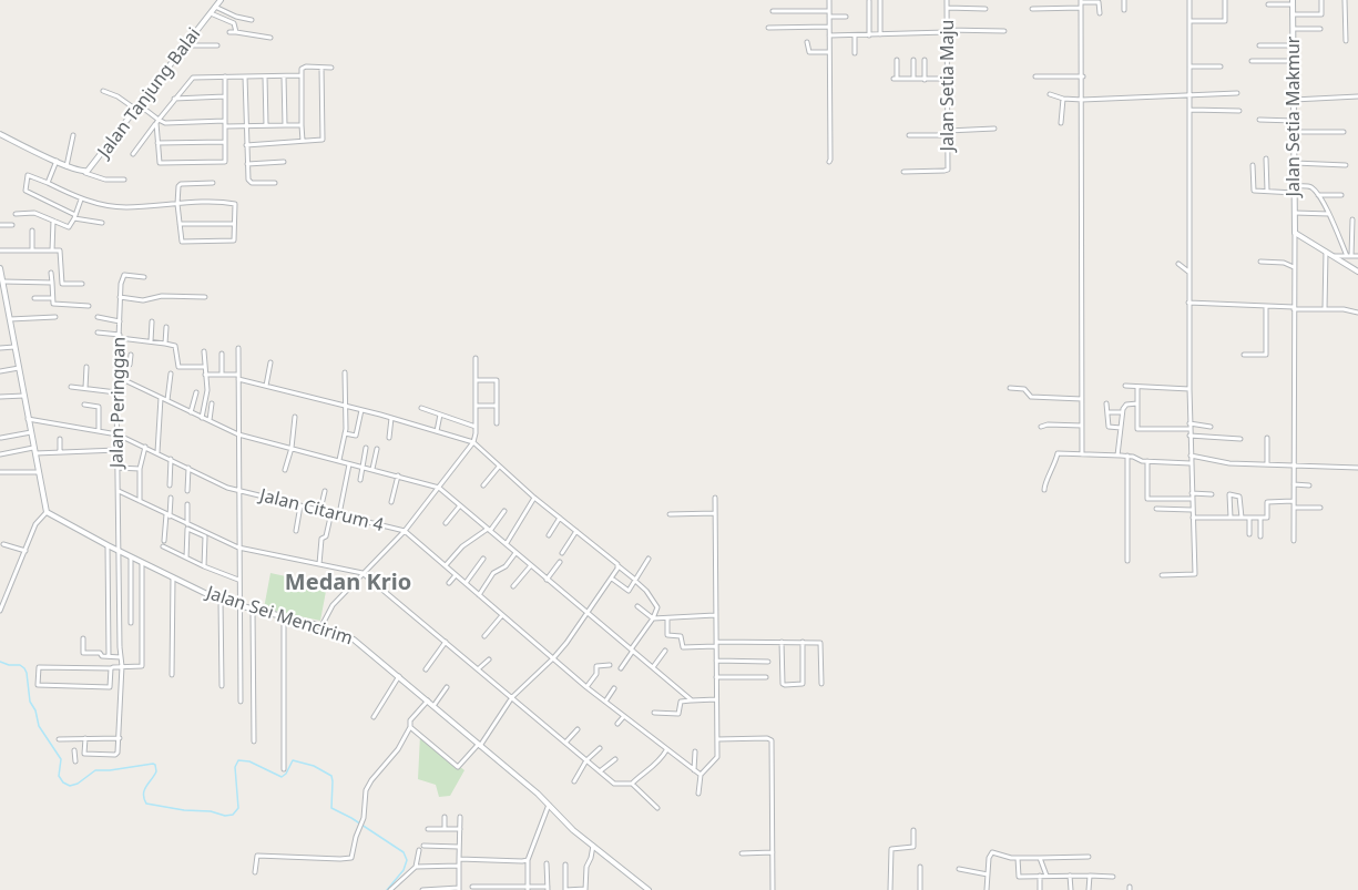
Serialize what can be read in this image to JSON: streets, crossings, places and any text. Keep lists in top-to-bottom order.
{
  "streets": {
    "street": [
      "Jalan Setia Maju",
      "Jalan Tanjung Balai",
      "Jalan Setia Makmur",
      "Jalan Peringgan",
      "Jalan Citarum 4",
      "Jalan Sei Mencirim"
    ]
  },
  "crossings": [
    ["Jalan Peringgan", "Jalan Citarum 4"],
    ["Jalan Peringgan", "Jalan Sei Mencirim"]
  ],
  "districts": ["Medan Krio"]
}
